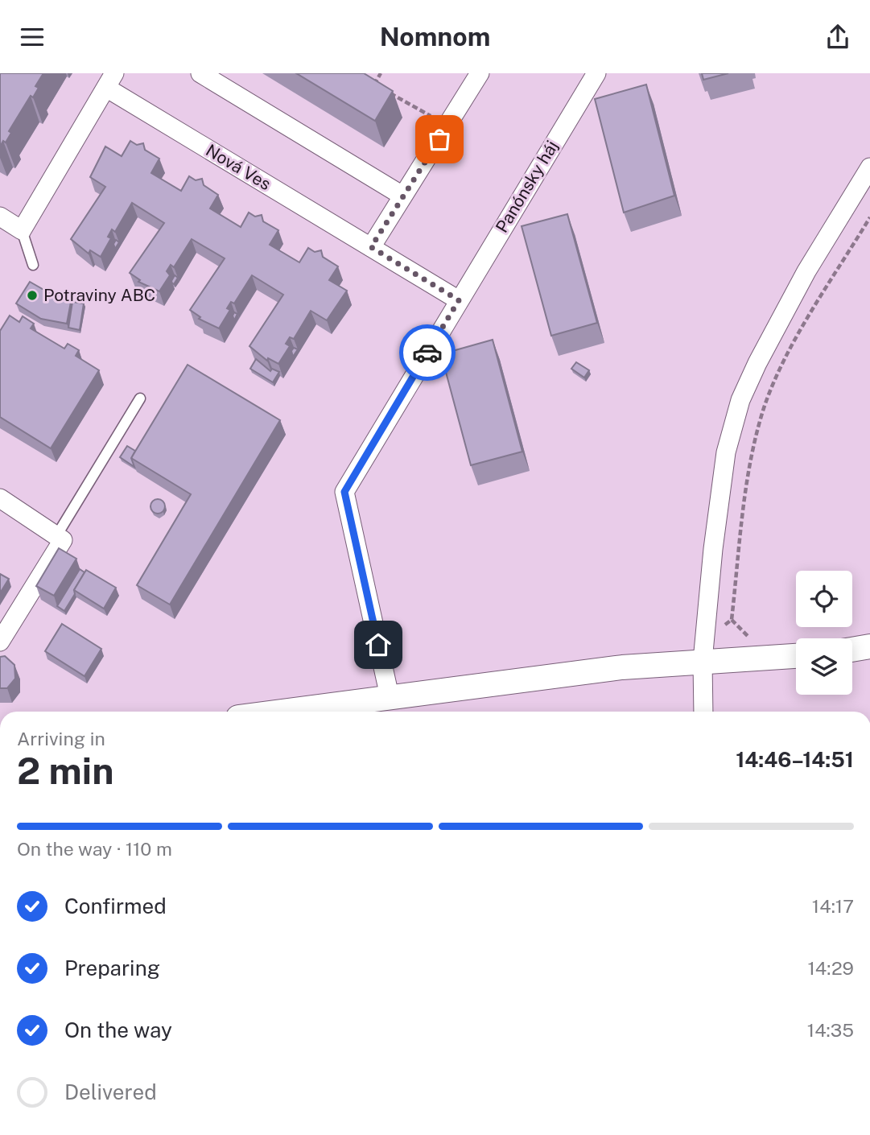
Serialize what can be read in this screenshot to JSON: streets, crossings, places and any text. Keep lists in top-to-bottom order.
{
  "streets": {
    "street": ["Nová Ves", "Panónsky háj"]
  },
  "crossings": [
    ["Nová Ves", "Panónsky háj"]
  ],
  "places": ["Potraviny ABC"],
  "page": {
    "header": "Nomnom",
    "heading": ["2 min", "Arriving in", "14:46–14:51"],
    "bar": "On the way · 110 m",
    "list": [
      ["Confirmed", "14:17"],
      ["Preparing", "14:29"],
      ["On the way", "14:35"],
      "Delivered"
    ]
  }
}
